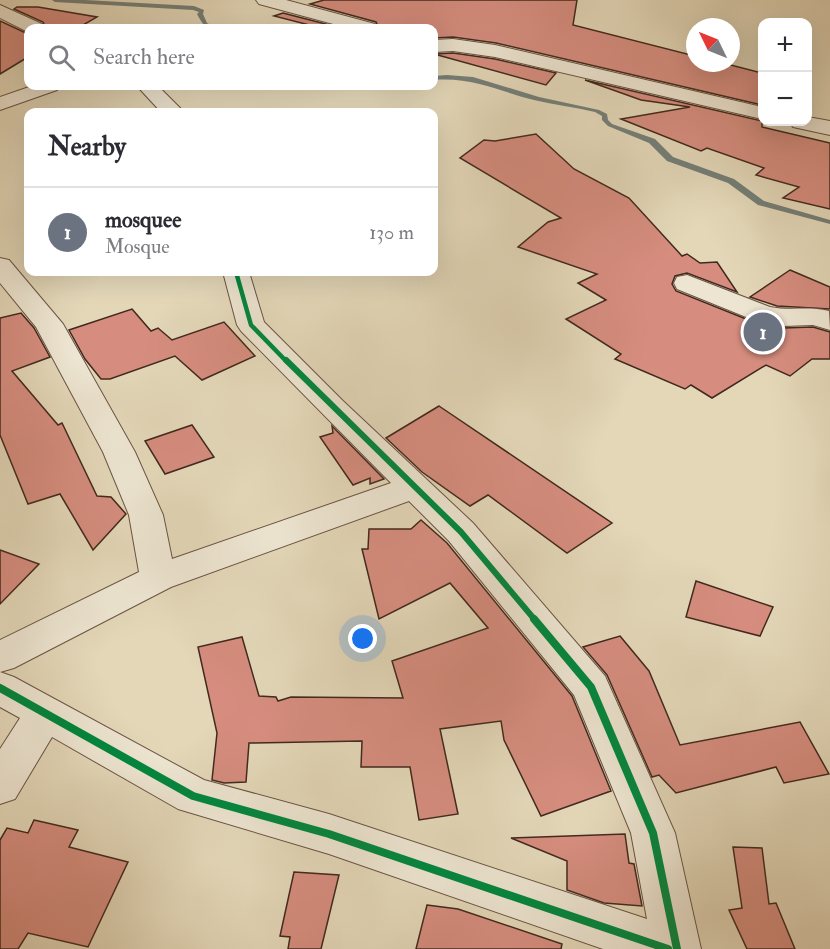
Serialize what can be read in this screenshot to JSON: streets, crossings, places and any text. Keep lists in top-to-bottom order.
{
  "north": "top left",
  "page": {
    "map_buttons": ["+", "−"],
    "search": "Search here",
    "heading": "Nearby",
    "list": [
      {
        "mark": "1",
        "name": "mosquee",
        "note": "Mosque",
        "value": "130 m"
      }
    ],
    "pins": "1"
  }
}
